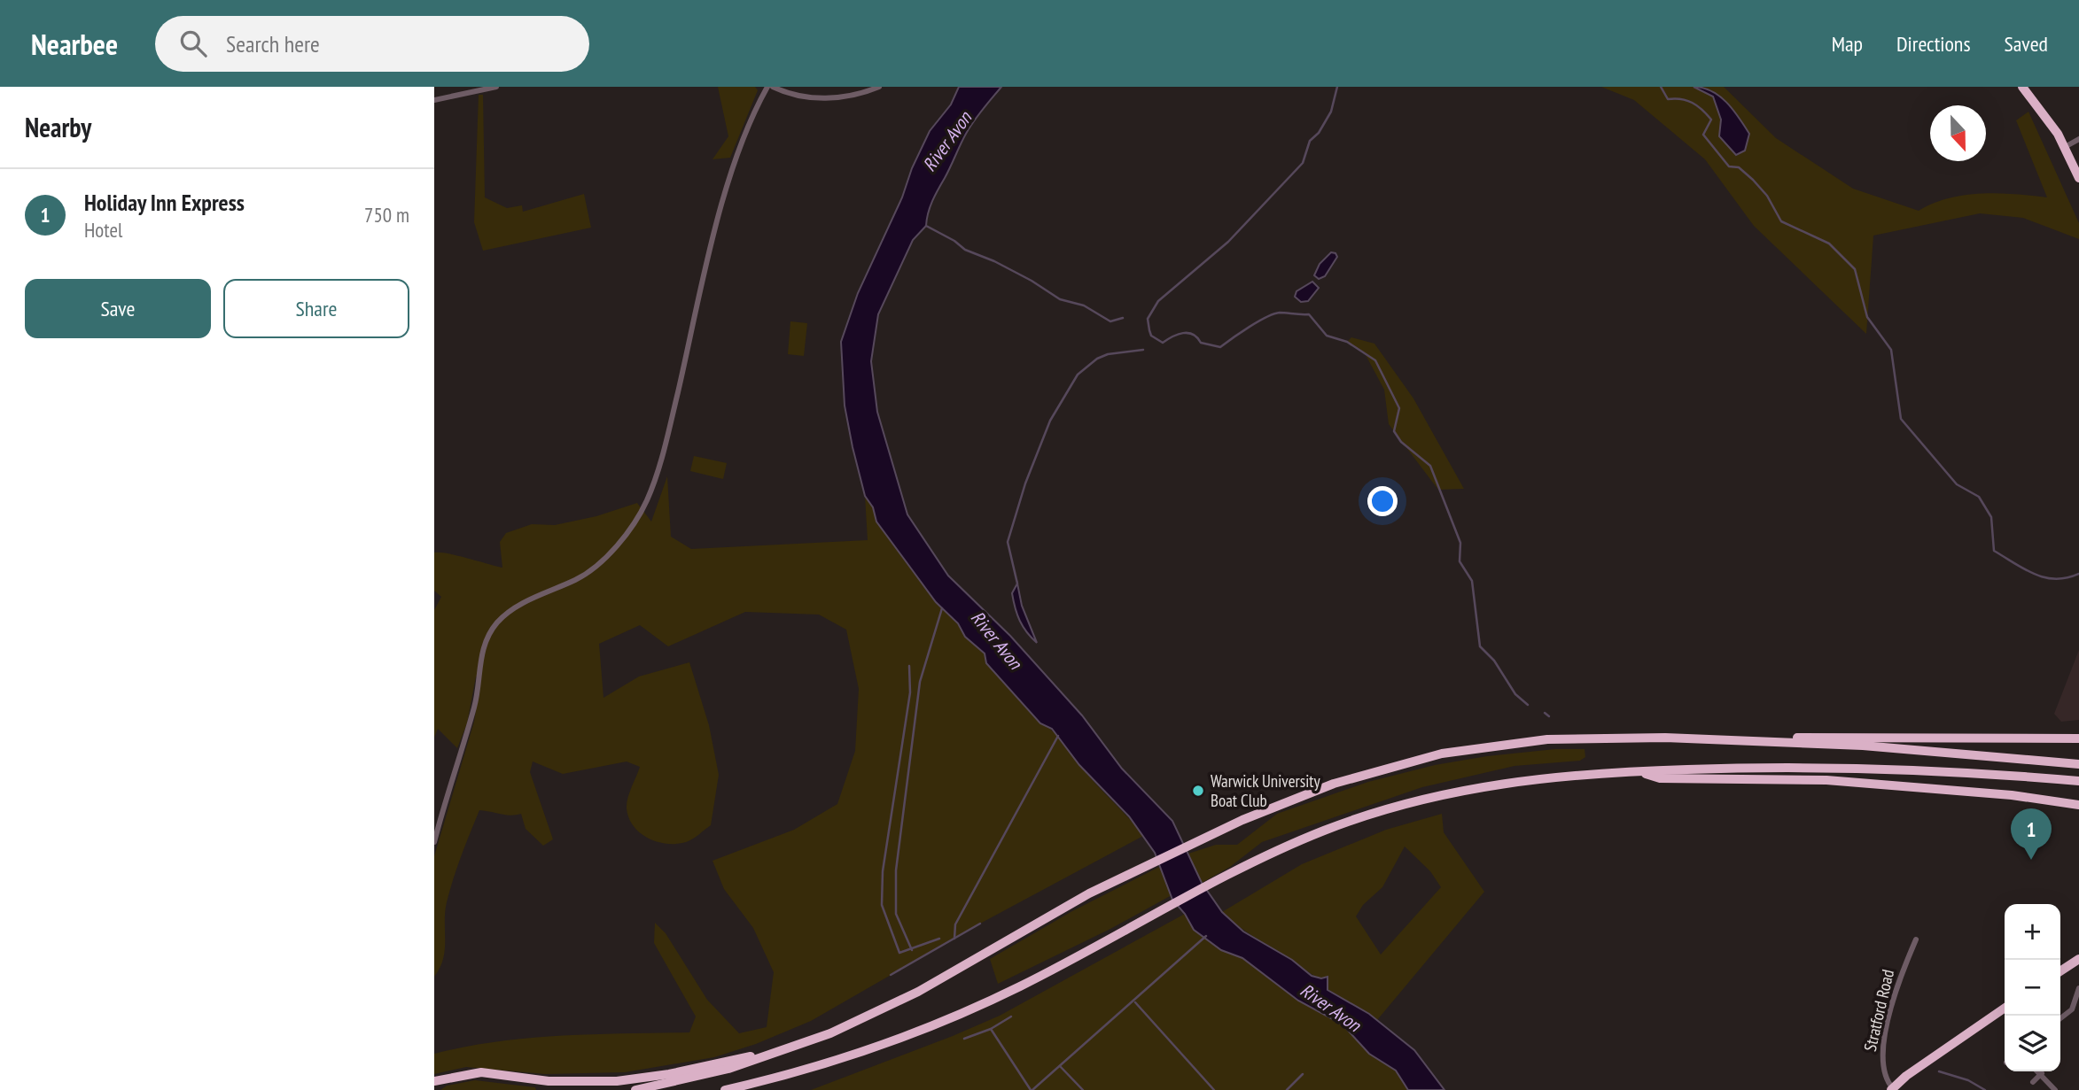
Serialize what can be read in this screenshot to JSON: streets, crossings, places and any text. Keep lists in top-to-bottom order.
{
  "streets": {
    "highway": ["Stratford Road"]
  },
  "water": ["River Avon"],
  "places": ["Warwick University Boat Club"],
  "north": "bottom",
  "page": {
    "header": "Nearbee",
    "search": "Search here",
    "nav": ["Map", "Directions", "Saved"],
    "heading": "Nearby",
    "list": [
      {
        "mark": "1",
        "name": "Holiday Inn Express",
        "note": "Hotel",
        "value": "750 m"
      }
    ],
    "buttons": ["Save", "Share"],
    "pins": "1",
    "map_buttons": ["+", "−"]
  }
}
